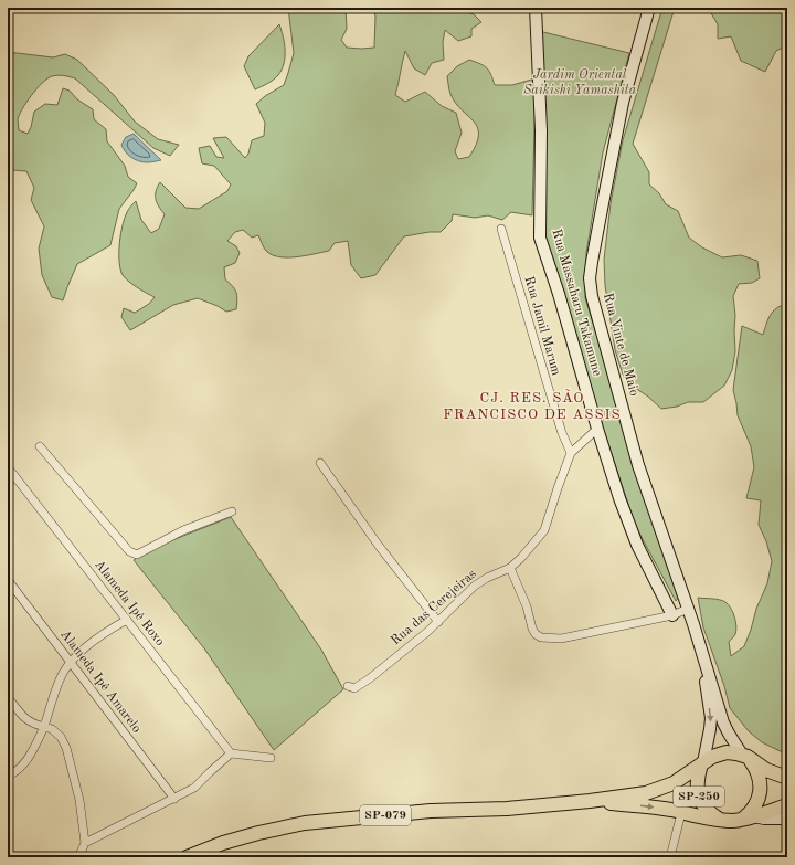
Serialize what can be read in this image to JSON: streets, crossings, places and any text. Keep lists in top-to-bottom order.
{
  "streets": {
    "highway": ["SP-250", "SP-079"],
    "main road": ["Rua Massaharu Takamune", "Rua Vinte de Maio"],
    "street": [
      "Rua Jamil Marum",
      "Alameda Ipê Roxo",
      "Rua das Cerejeiras",
      "Alameda Ipê Amarelo"
    ]
  },
  "crossings": [
    ["Rua Massaharu Takamune", "Rua das Cerejeiras"],
    ["Rua Jamil Marum", "Rua das Cerejeiras"],
    ["Rua Vinte de Maio", "SP-250"],
    ["Rua Vinte de Maio", "SP-079"],
    ["SP-250", "SP-079"]
  ],
  "districts": ["CJ. RES. SÃO FRANCISCO DE ASSIS"],
  "parks": ["Jardim Oriental Saikishi Yamashita"]
}
